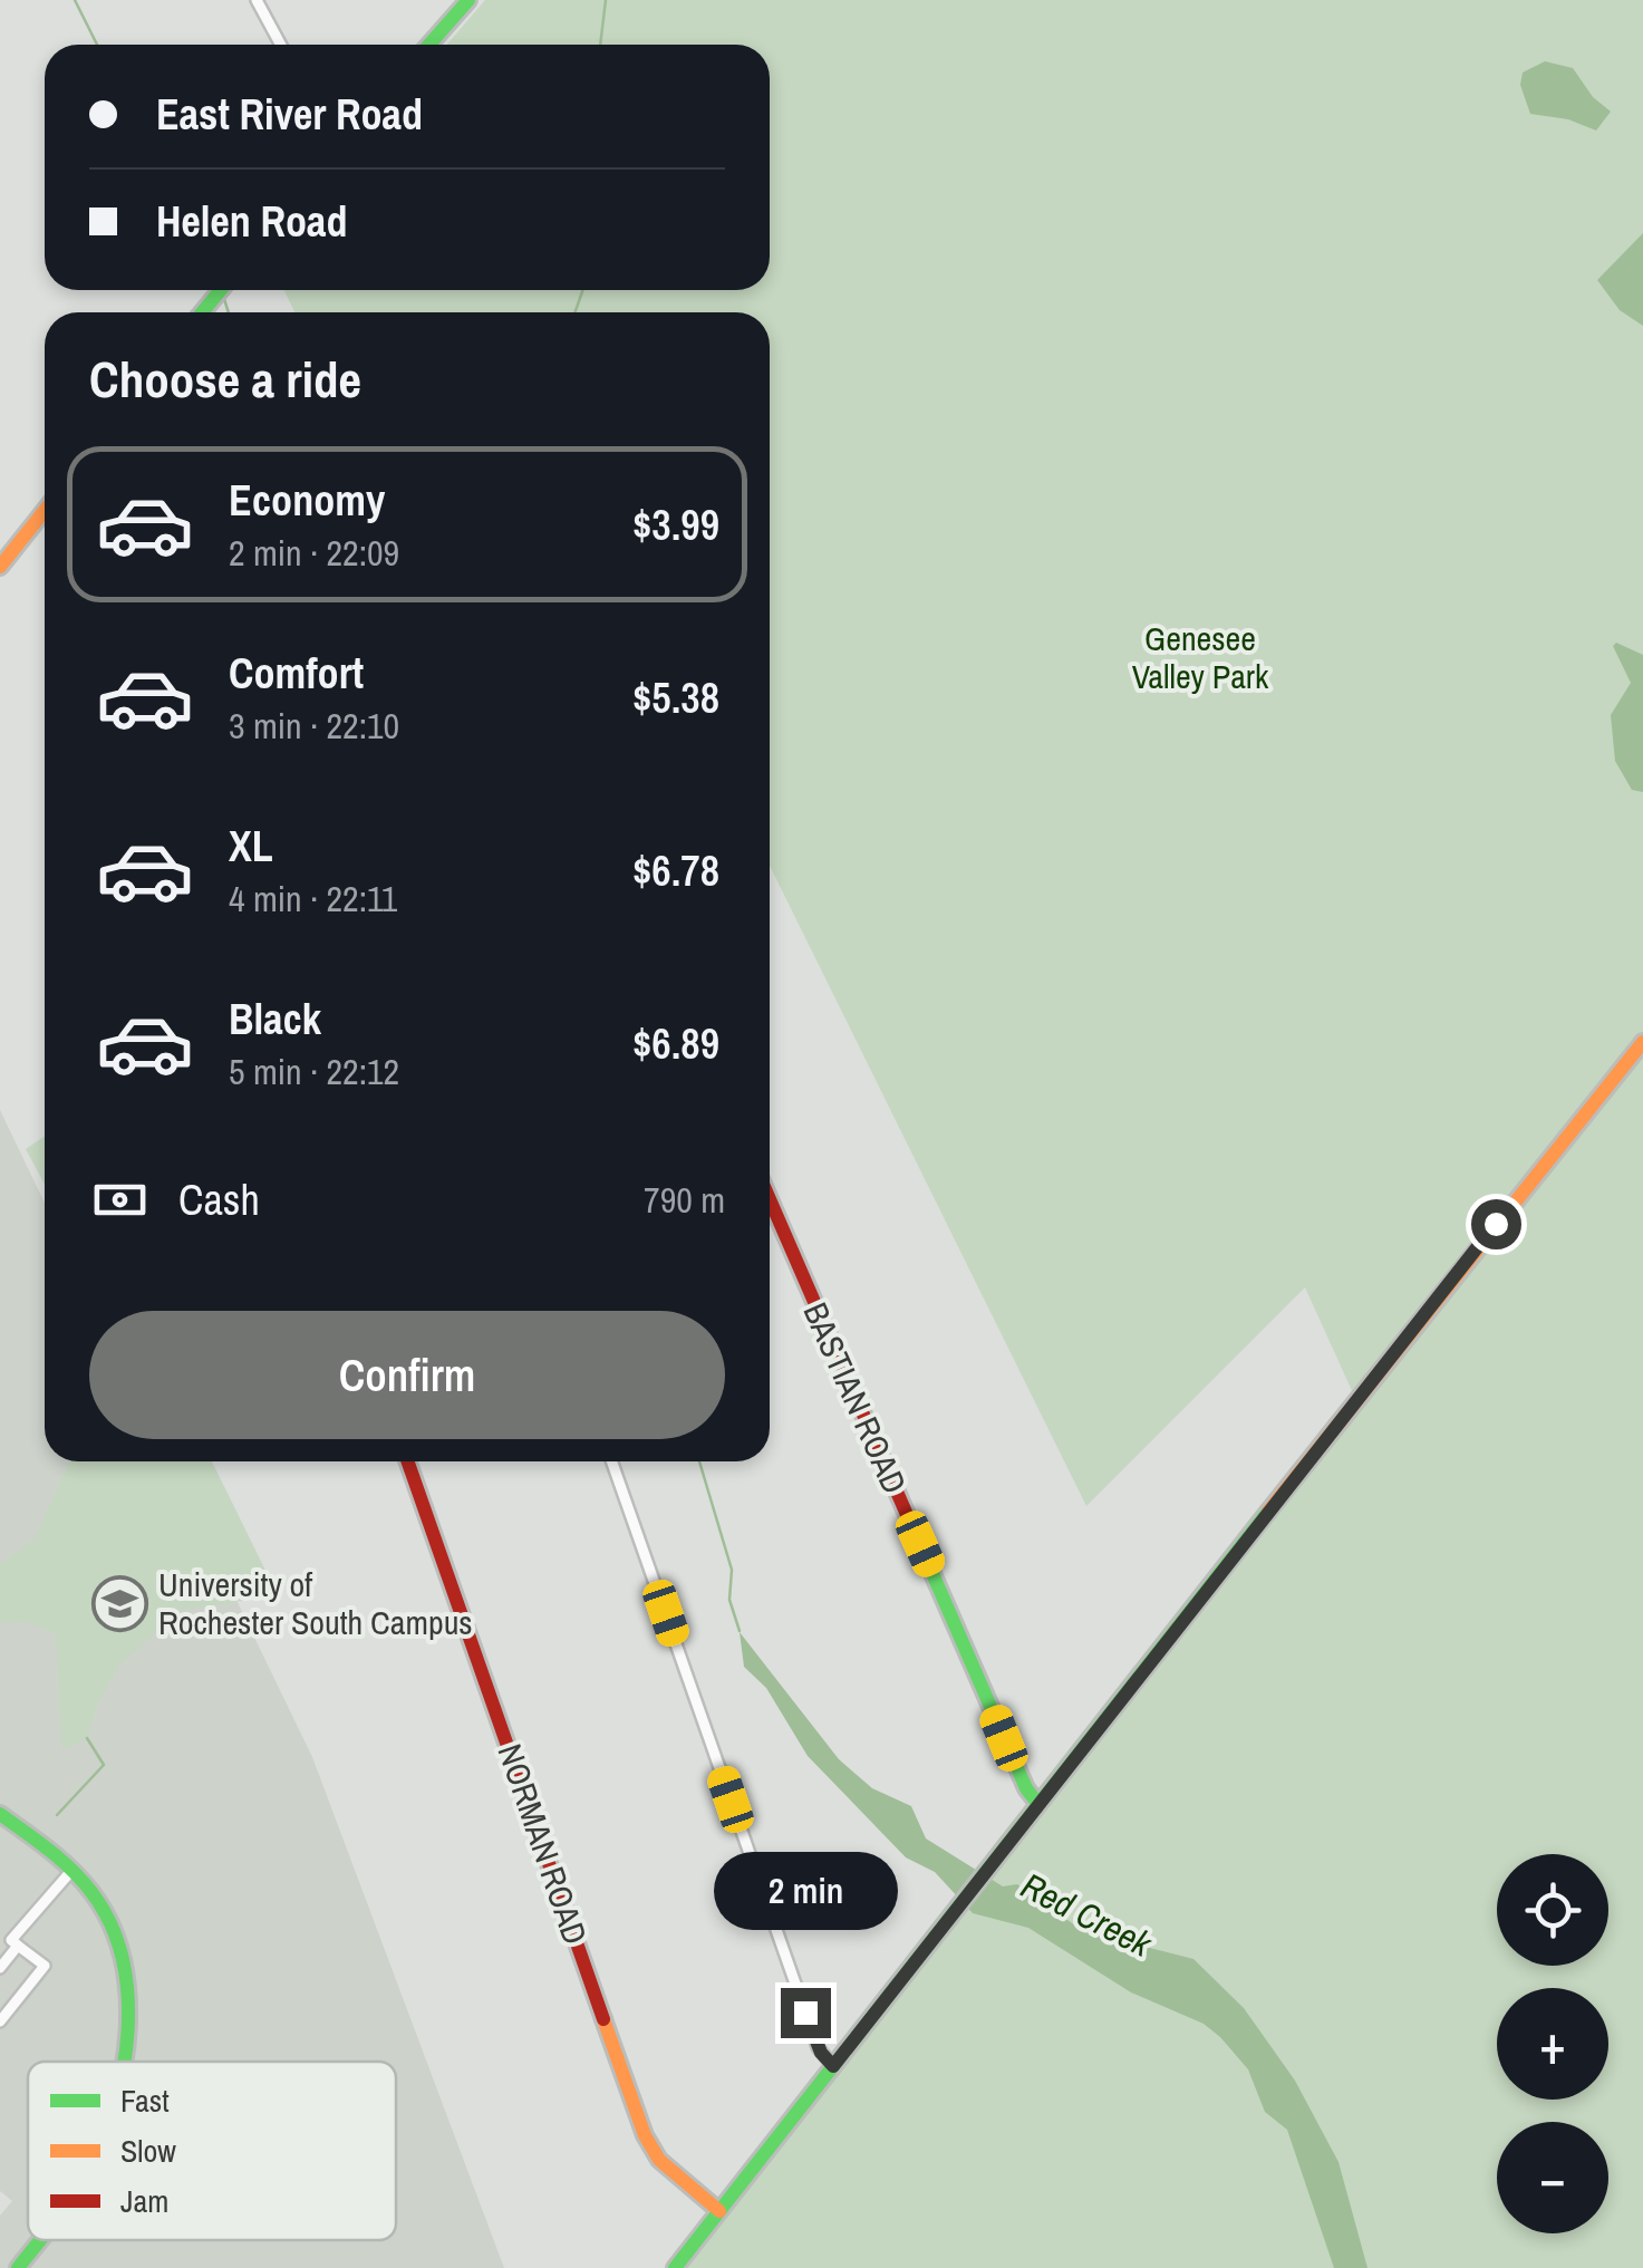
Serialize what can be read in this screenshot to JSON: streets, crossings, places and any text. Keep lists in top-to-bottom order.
{
  "streets": {
    "street": ["BASTIAN ROAD", "NORMAN ROAD"]
  },
  "water": ["Red Creek"],
  "parks": ["Genesee Valley Park"],
  "places": {
    "school or university": ["University of Rochester South Campus"]
  },
  "legend": ["Fast", "Slow", "Jam"],
  "page": {
    "banner": ["East River Road", "Helen Road"],
    "heading": "Choose a ride",
    "list": [
      {
        "name": "Economy",
        "note": "2 min · 22:09",
        "value": "$3.99"
      },
      {
        "name": "Comfort",
        "note": "3 min · 22:10",
        "value": "$5.38"
      },
      {
        "name": "XL",
        "note": "4 min · 22:11",
        "value": "$6.78"
      },
      {
        "name": "Black",
        "note": "5 min · 22:12",
        "value": "$6.89"
      }
    ],
    "pay": ["Cash", "790 m"],
    "buttons": "Confirm",
    "bubble": "2 min",
    "map_buttons": ["+", "−"]
  }
}
